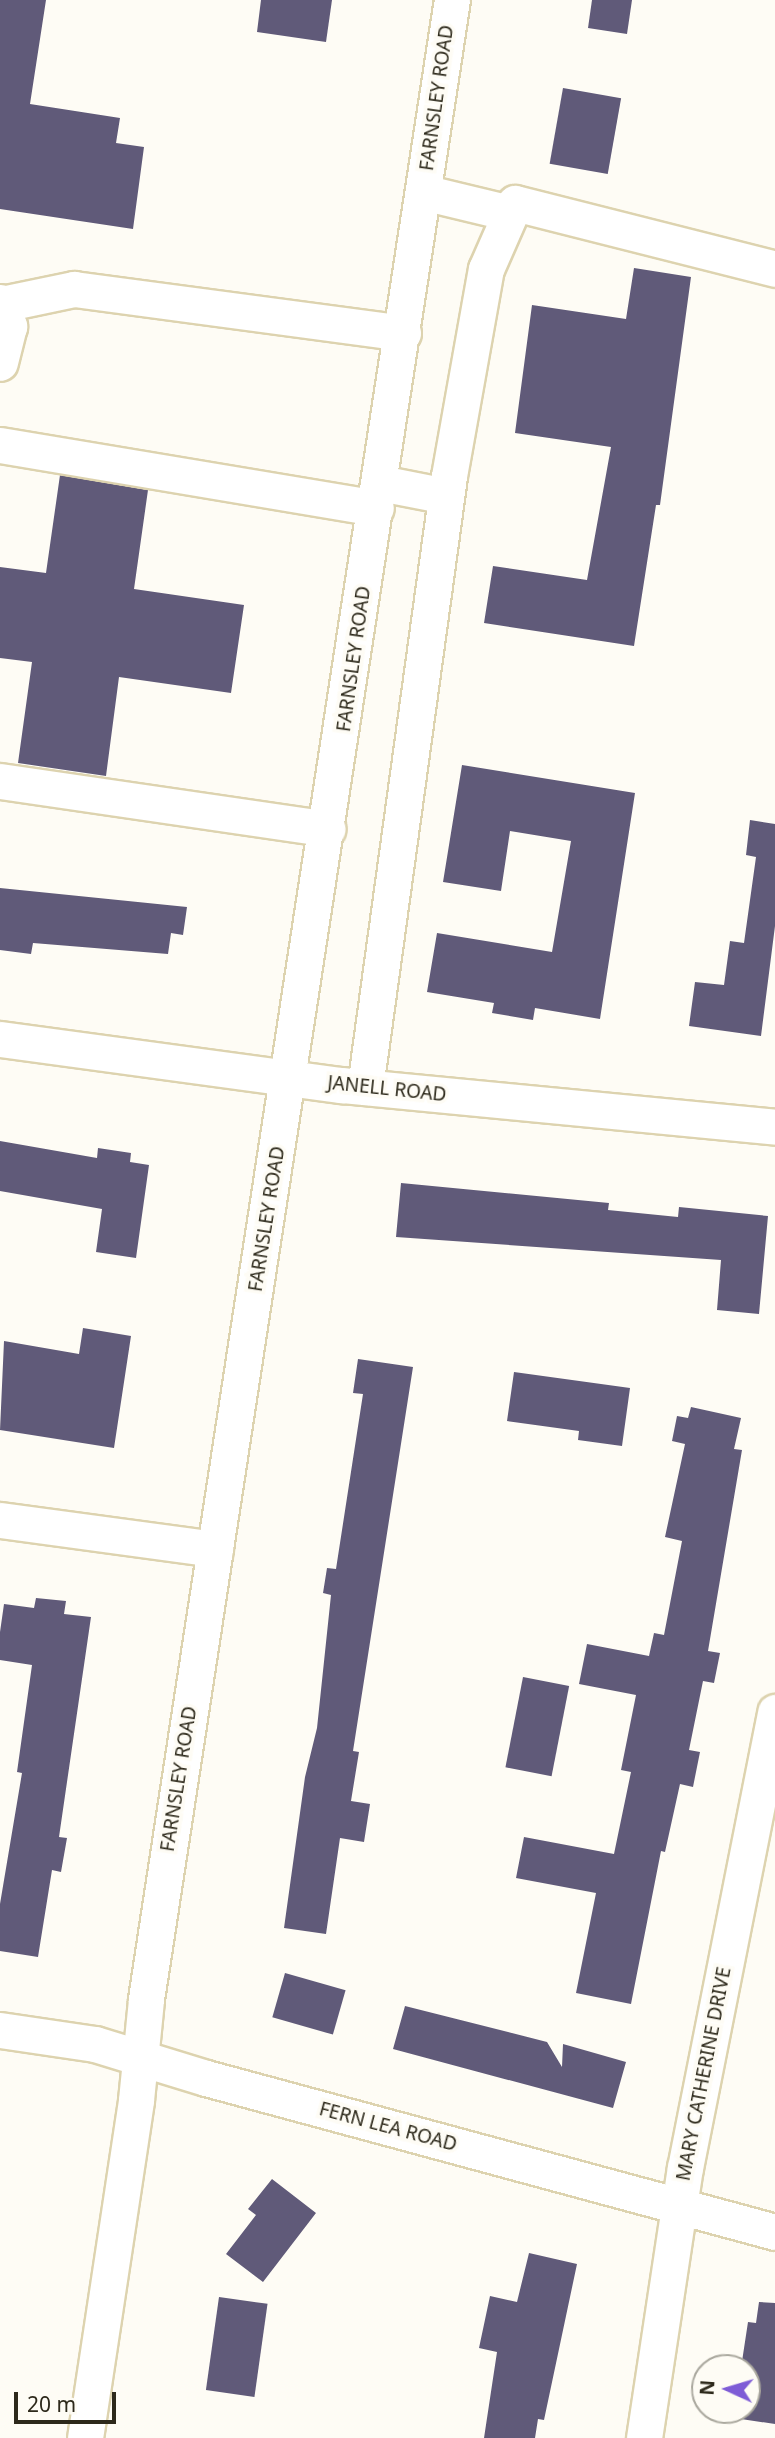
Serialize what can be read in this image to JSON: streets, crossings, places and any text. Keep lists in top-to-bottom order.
{
  "streets": {
    "street": [
      "FARNSLEY ROAD",
      "JANELL ROAD",
      "MARY CATHERINE DRIVE",
      "FERN LEA ROAD"
    ]
  },
  "crossings": [
    ["FARNSLEY ROAD", "JANELL ROAD"],
    ["FARNSLEY ROAD", "FERN LEA ROAD"],
    ["MARY CATHERINE DRIVE", "FERN LEA ROAD"]
  ],
  "scale_bar": "20 m",
  "north": "left"
}
